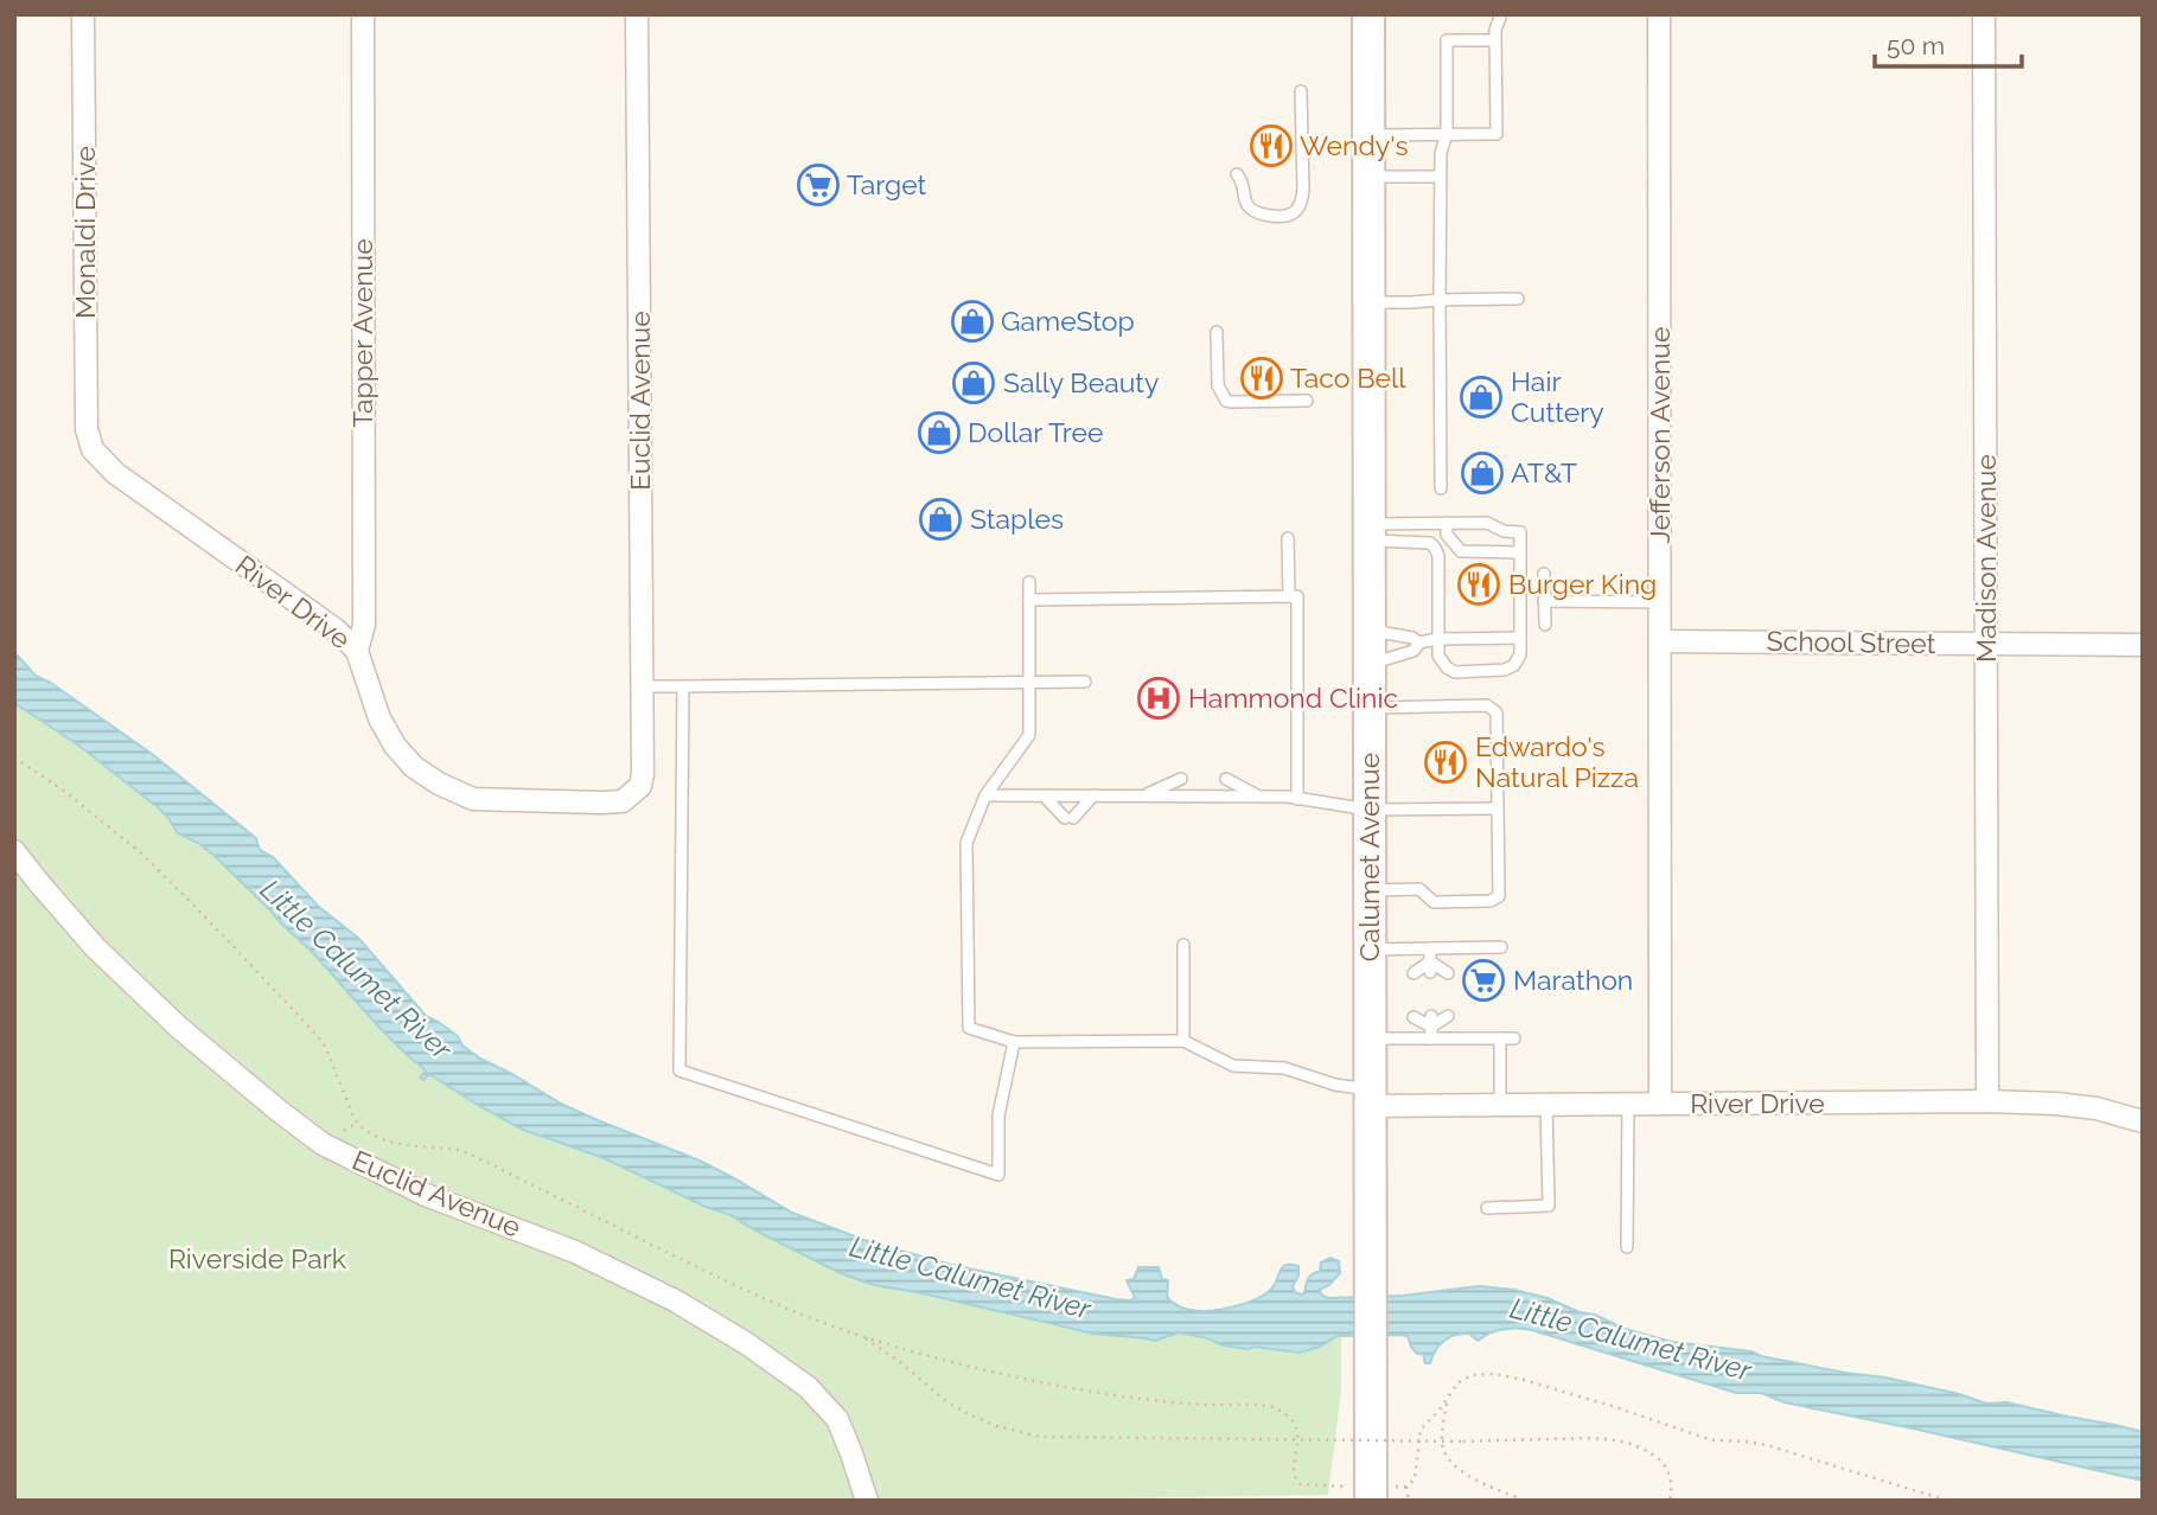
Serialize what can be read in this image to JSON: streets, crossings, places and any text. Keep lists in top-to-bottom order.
{
  "streets": {
    "main road": ["Calumet Avenue"],
    "street": [
      "Monaldi Drive",
      "Tapper Avenue",
      "Euclid Avenue",
      "Jefferson Avenue",
      "Madison Avenue",
      "River Drive",
      "School Street"
    ]
  },
  "crossings": [
    ["Monaldi Drive", "River Drive"],
    ["Tapper Avenue", "River Drive"],
    ["Euclid Avenue", "River Drive"],
    ["Jefferson Avenue", "River Drive"],
    ["Jefferson Avenue", "School Street"],
    ["Madison Avenue", "River Drive"],
    ["Madison Avenue", "School Street"],
    ["River Drive", "Calumet Avenue"]
  ],
  "water": ["Little Calumet River"],
  "parks": ["Riverside Park"],
  "places": {
    "restaurant": [
      "Wendy's",
      "Taco Bell",
      "Burger King",
      "Edwardo's Natural Pizza"
    ],
    "supermarket": ["Target", "Marathon"],
    "shop": [
      "GameStop",
      "Sally Beauty",
      "Hair Cuttery",
      "Dollar Tree",
      "AT&T",
      "Staples"
    ],
    "hospital": ["Hammond Clinic"]
  },
  "scale_bar": "50 m"
}
